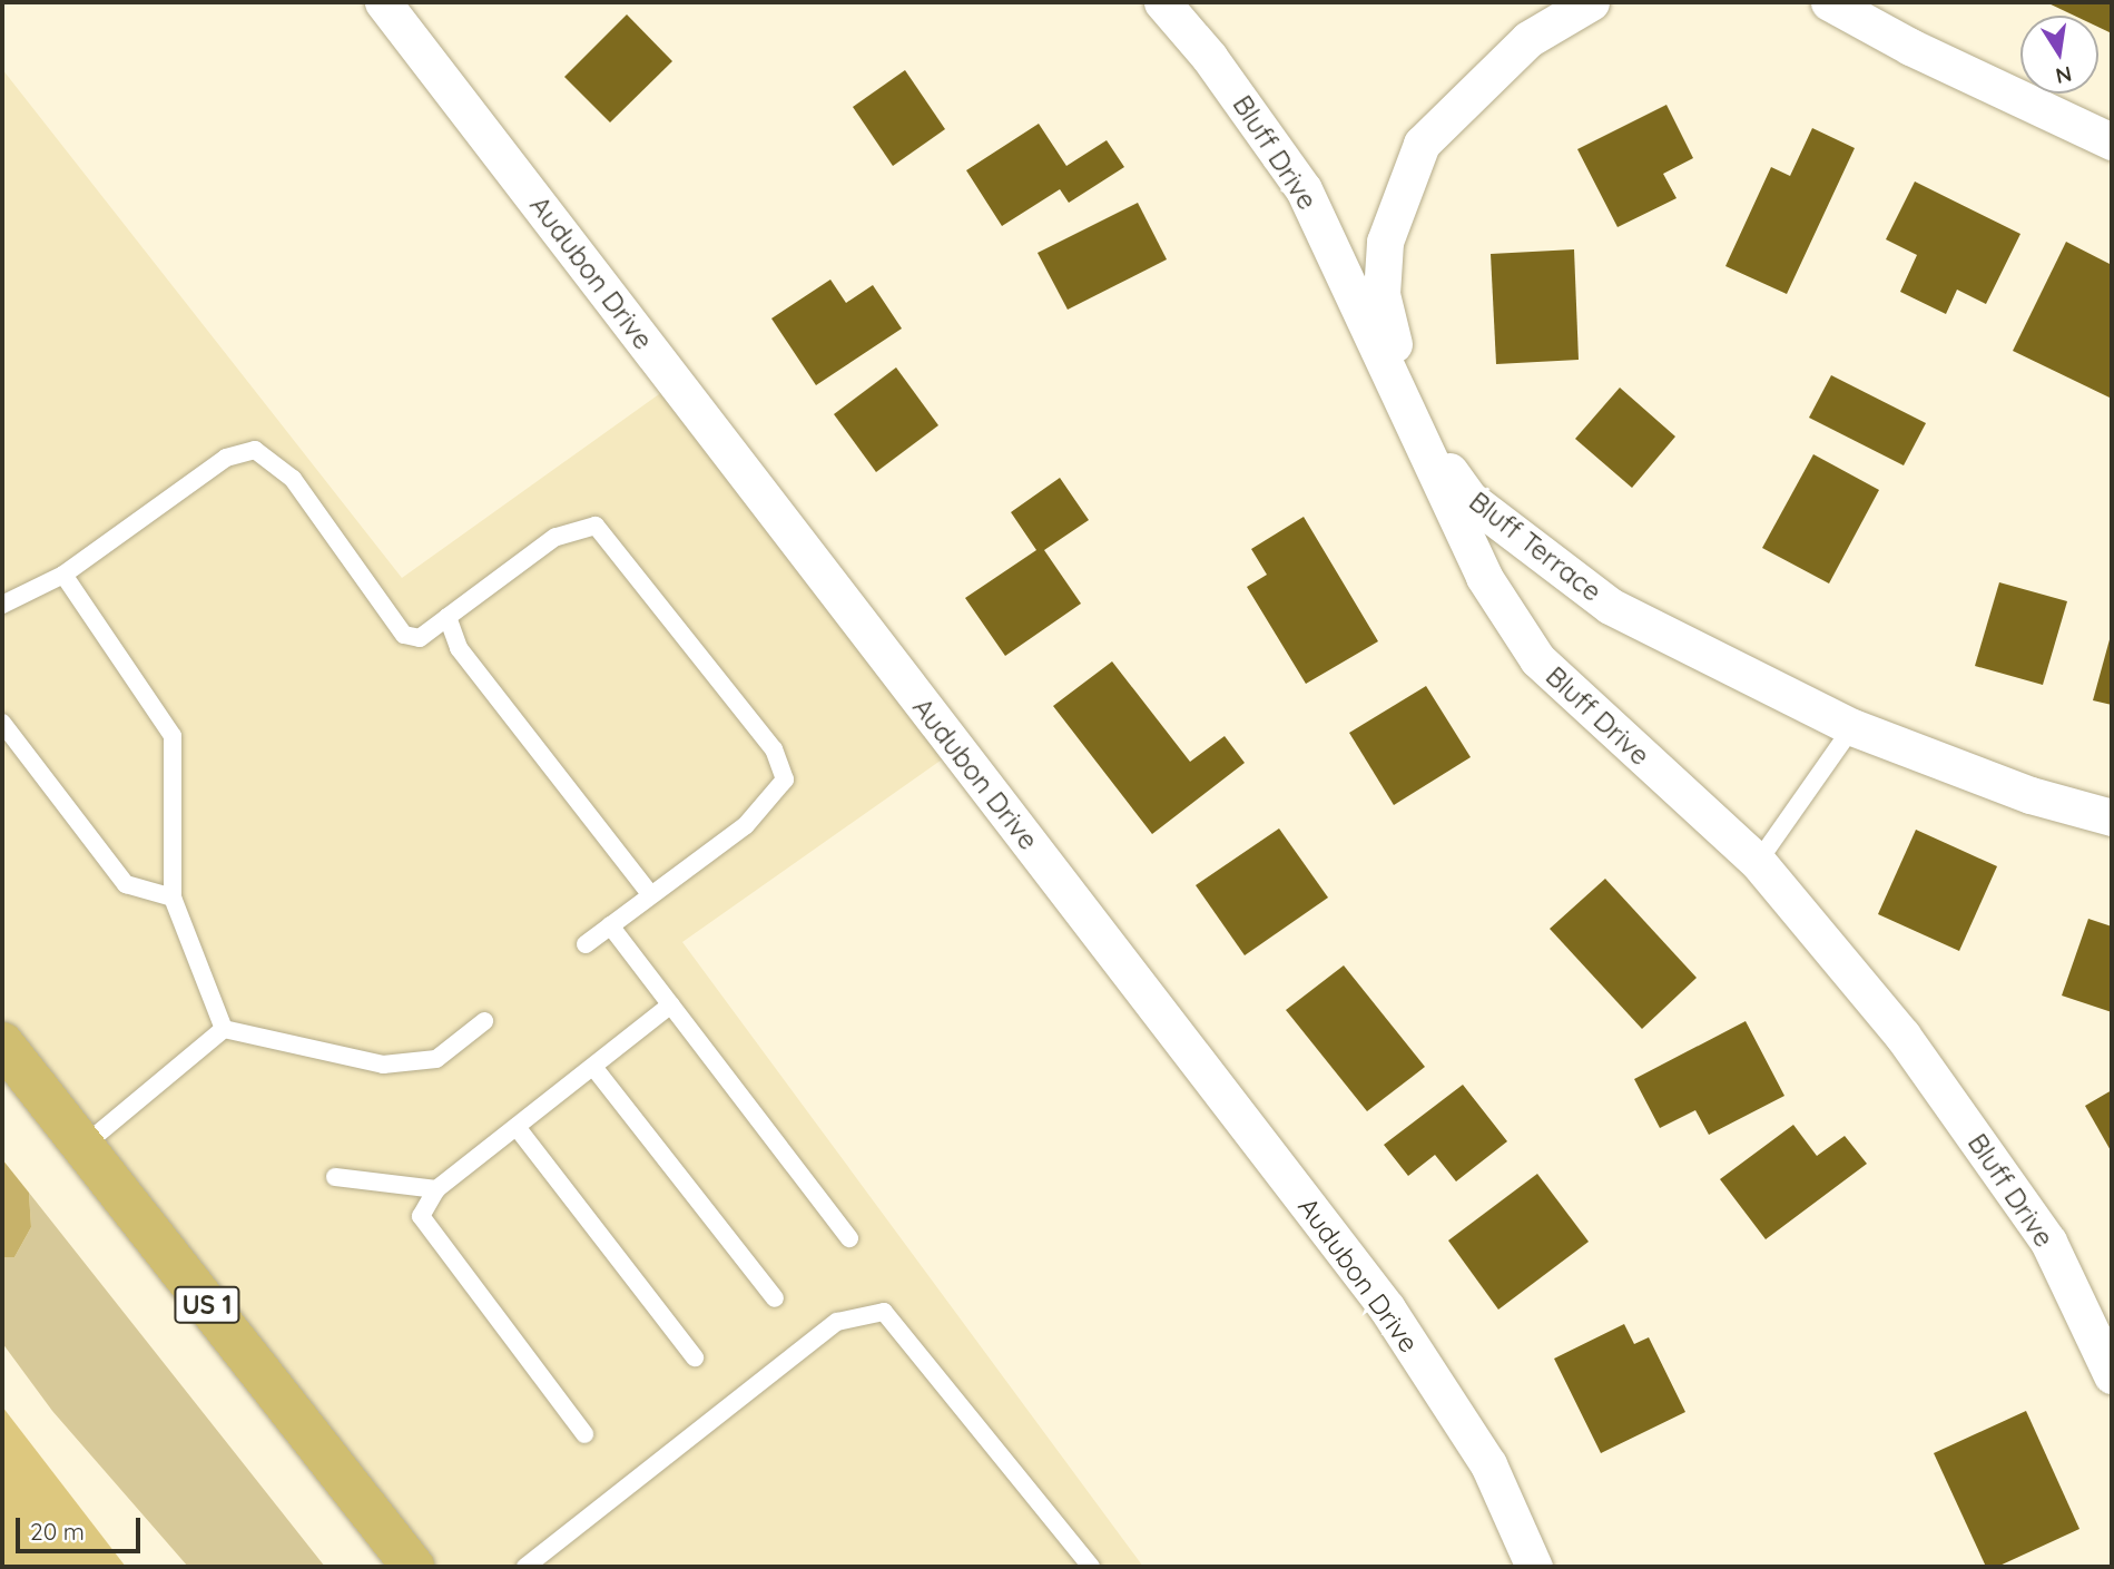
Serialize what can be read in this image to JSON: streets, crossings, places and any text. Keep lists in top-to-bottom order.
{
  "streets": {
    "main road": ["US 1"],
    "street": ["Bluff Drive", "Audubon Drive", "Bluff Terrace"]
  },
  "crossings": [
    ["Bluff Drive", "Bluff Terrace"]
  ],
  "scale_bar": "20 m",
  "north": "bottom"
}
